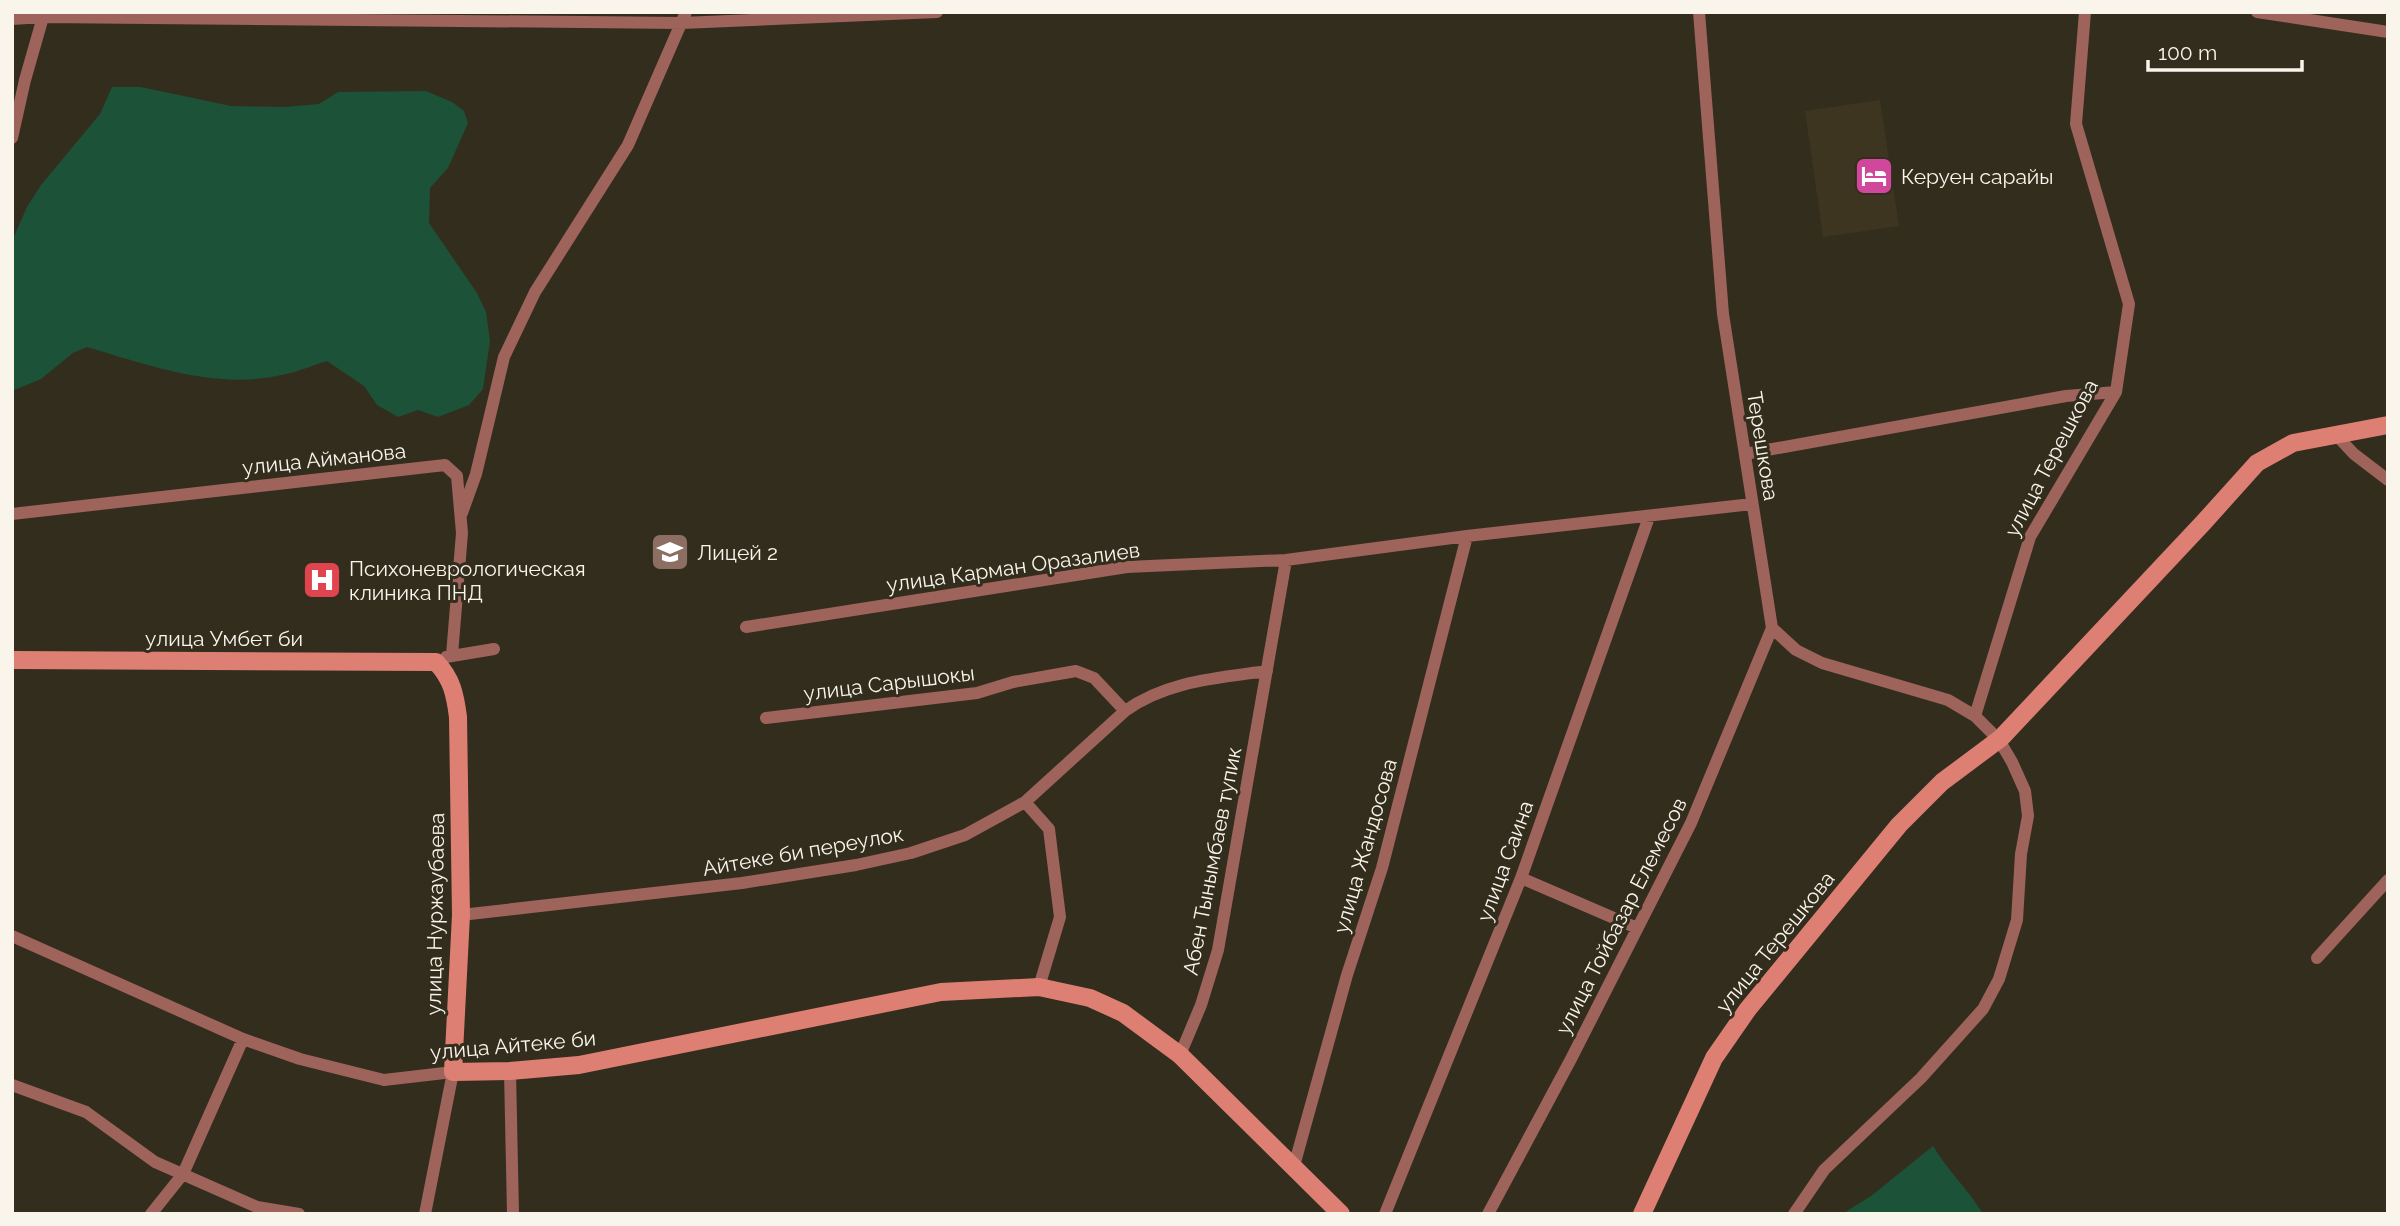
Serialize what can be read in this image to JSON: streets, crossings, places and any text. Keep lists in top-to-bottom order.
{
  "streets": {
    "street": [
      "Терешкова",
      "улица Терешкова",
      "улица Айманова",
      "улица Карман Оразалиев",
      "улица Умбет би",
      "улица Сарышокы",
      "улица Жандосова",
      "Айтеке би переулок",
      "Абен Тынымбаев тупик",
      "улица Саина",
      "улица Нуржаубаева",
      "улица Тойбазар Елемесов",
      "улица Айтеке би"
    ]
  },
  "crossings": [
    ["Терешкова", "улица Карман Оразалиев"],
    ["Терешкова", "улица Тойбазар Елемесов"],
    ["улица Айманова", "улица Умбет би"],
    ["улица Айманова", "улица Нуржаубаева"],
    ["улица Карман Оразалиев", "улица Жандосова"],
    ["улица Карман Оразалиев", "Абен Тынымбаев тупик"],
    ["улица Карман Оразалиев", "улица Саина"],
    ["улица Умбет би", "улица Нуржаубаева"],
    ["улица Сарышокы", "Айтеке би переулок"],
    ["улица Жандосова", "улица Айтеке би"],
    ["Айтеке би переулок", "Абен Тынымбаев тупик"],
    ["Айтеке би переулок", "улица Нуржаубаева"],
    ["Абен Тынымбаев тупик", "улица Айтеке би"],
    ["улица Нуржаубаева", "улица Айтеке би"]
  ],
  "places": {
    "hotel": ["Керуен сарайы"],
    "school or university": ["Лицей 2"],
    "hospital": ["Психоневрологическая клиника ПНД"]
  },
  "scale_bar": "100 m"
}
